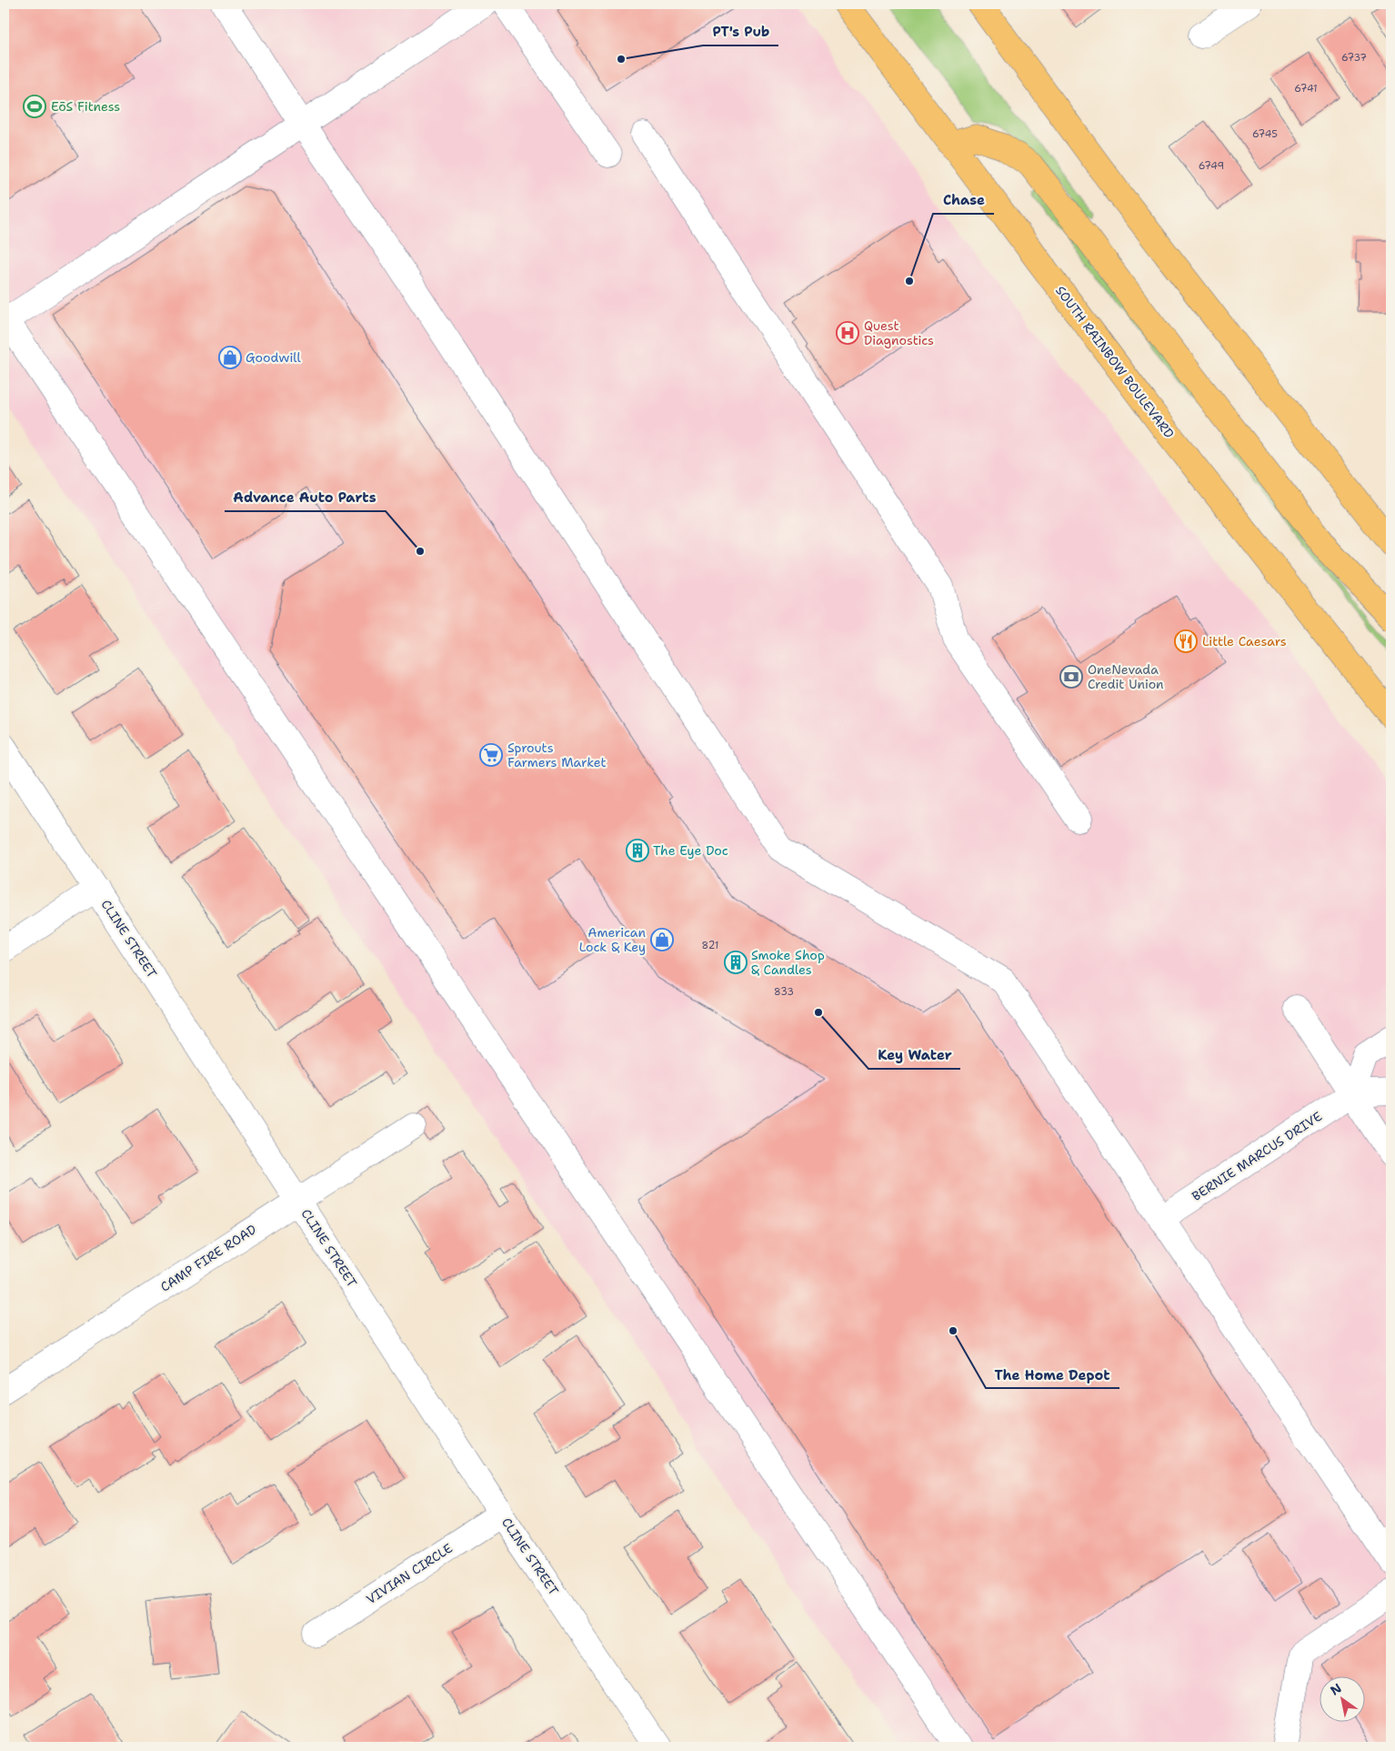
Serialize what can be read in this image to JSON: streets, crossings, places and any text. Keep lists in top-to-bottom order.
{
  "streets": {
    "main road": ["SOUTH RAINBOW BOULEVARD"],
    "street": [
      "CLINE STREET",
      "BERNIE MARCUS DRIVE",
      "CAMP FIRE ROAD",
      "VIVIAN CIRCLE"
    ]
  },
  "crossings": [
    ["CLINE STREET", "CAMP FIRE ROAD"],
    ["CLINE STREET", "VIVIAN CIRCLE"]
  ],
  "places": {
    "other": [
      "PT's Pub",
      "Chase",
      "Advance Auto Parts",
      "Key Water",
      "The Home Depot"
    ],
    "sports": ["EōS Fitness"],
    "hospital": ["Quest Diagnostics"],
    "shop": ["Goodwill", "American Lock & Key"],
    "restaurant": ["Little Caesars"],
    "bank": ["OneNevada Credit Union"],
    "supermarket": ["Sprouts Farmers Market"],
    "building": ["The Eye Doc", "Smoke Shop & Candles"]
  },
  "house_numbers": [
    "6737",
    "6741",
    "6745",
    "6749",
    "821",
    "833"
  ],
  "north": "top left"
}
